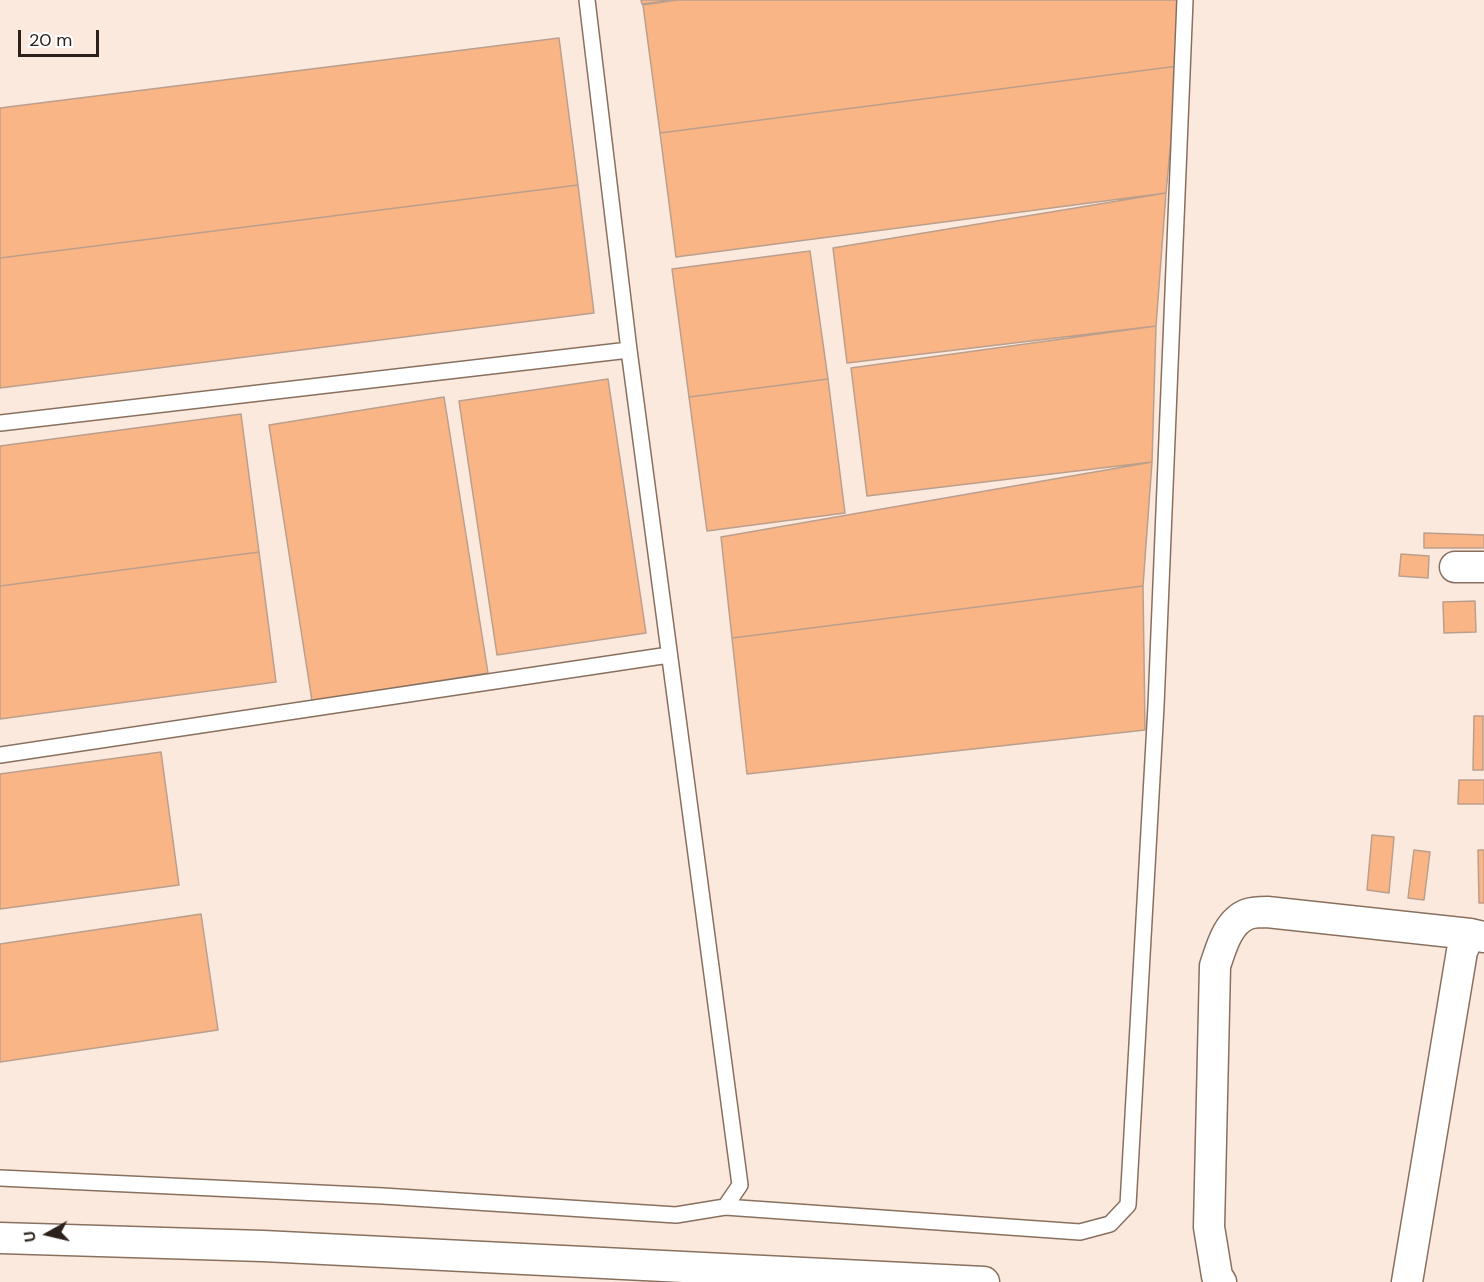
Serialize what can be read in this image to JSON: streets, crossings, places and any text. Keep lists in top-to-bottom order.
{
  "scale_bar": "20 m",
  "north": "left"
}
